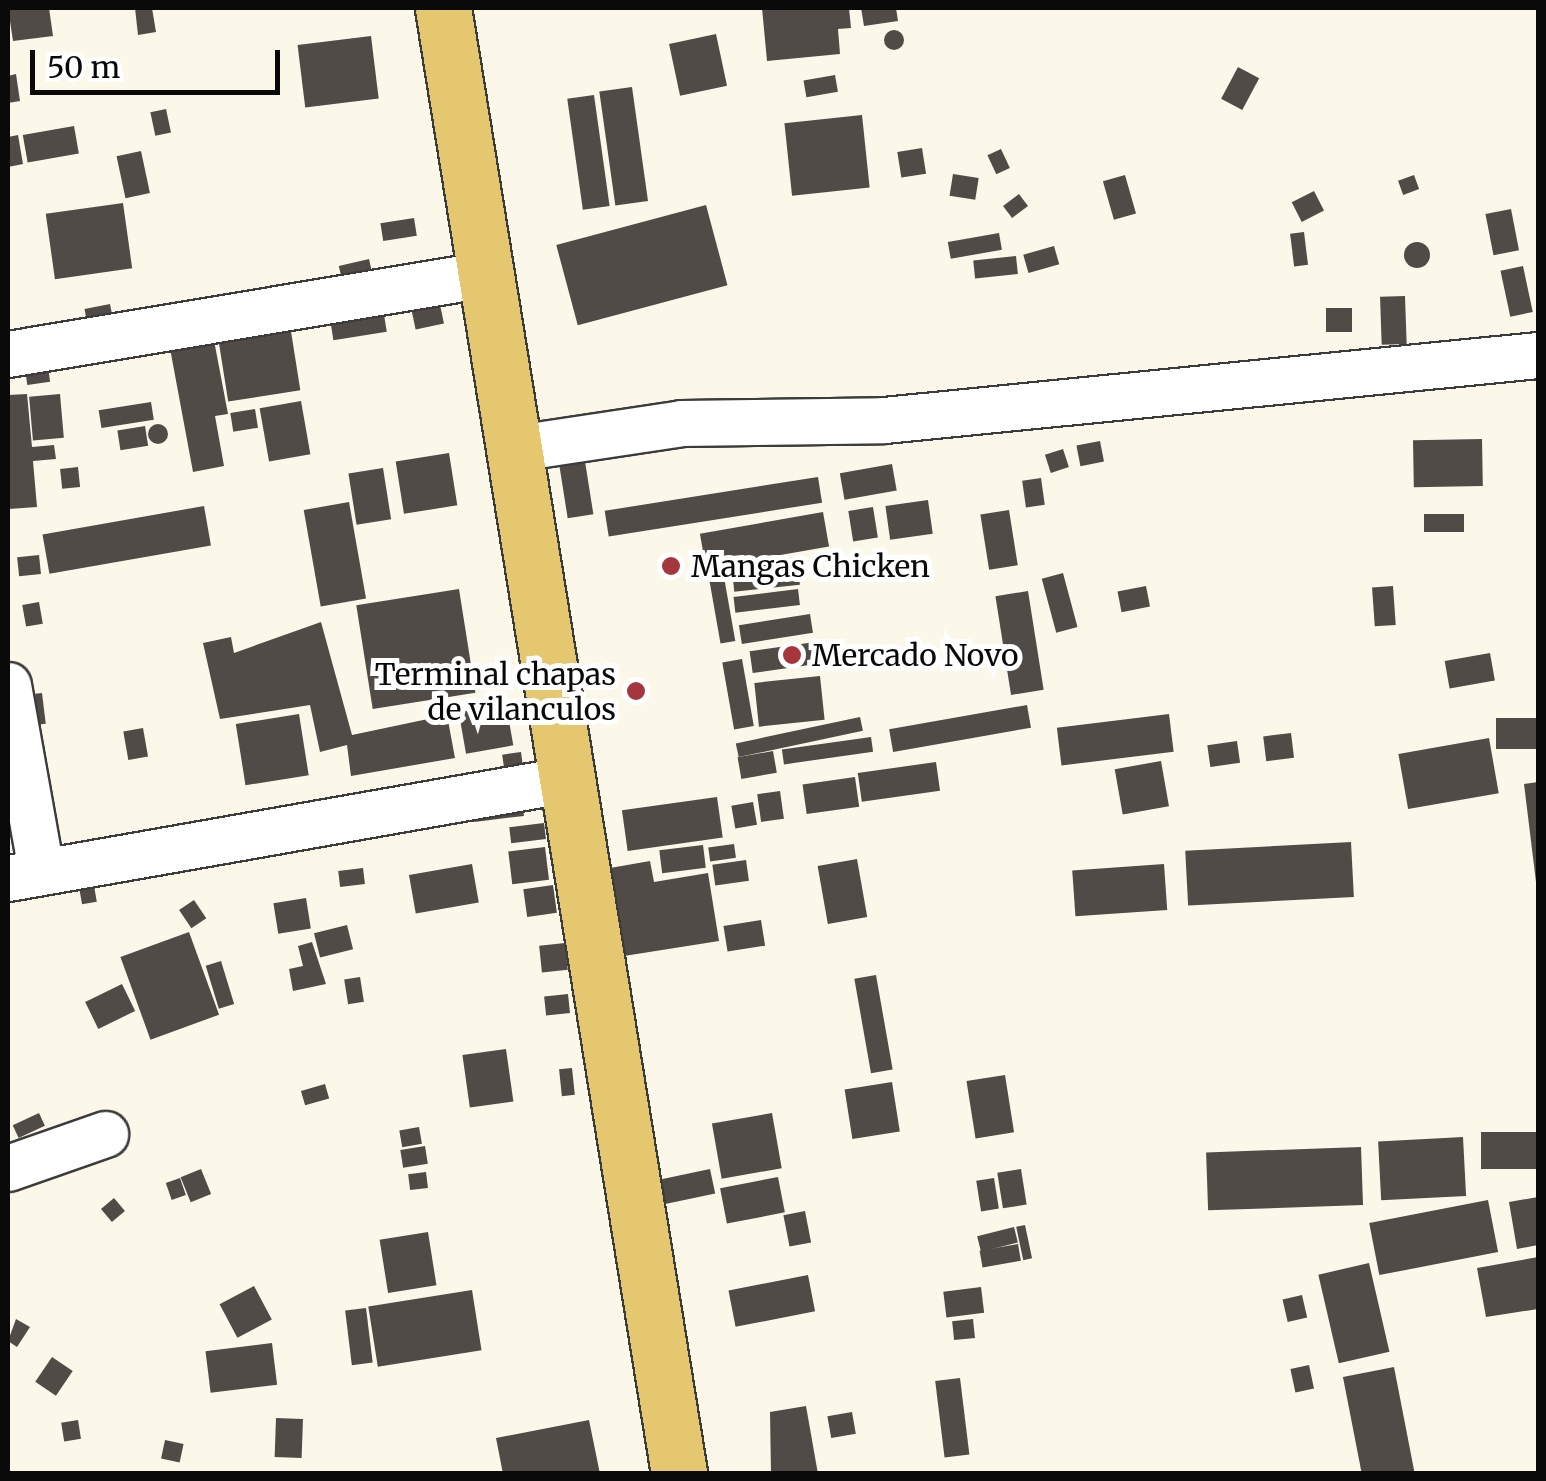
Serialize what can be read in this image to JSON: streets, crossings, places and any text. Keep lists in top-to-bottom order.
{
  "places": ["Mangas Chicken", "Mercado Novo", "Terminal chapas de vilanculos"],
  "scale_bar": "50 m"
}
